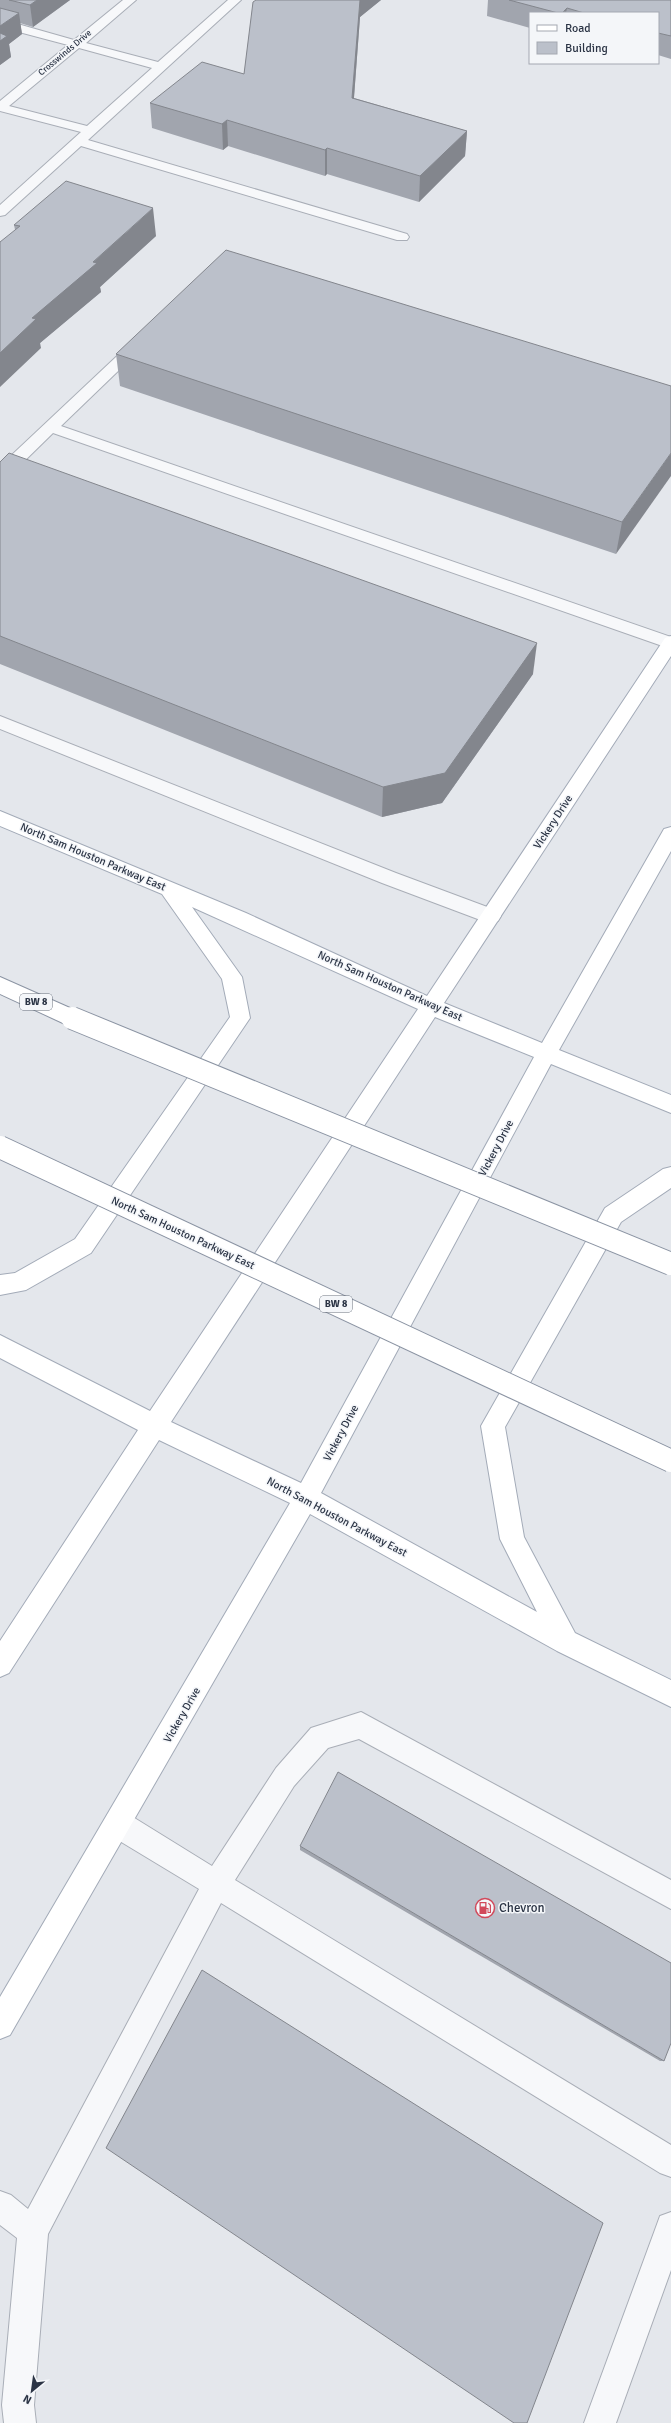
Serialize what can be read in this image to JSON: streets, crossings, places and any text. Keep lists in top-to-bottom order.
{
  "streets": {
    "main road": ["Vickery Drive", "North Sam Houston Parkway East", "BW 8"],
    "street": ["Crosswinds Drive"]
  },
  "crossings": [
    ["Vickery Drive", "North Sam Houston Parkway East"]
  ],
  "places": {
    "fuel station": ["Chevron"]
  },
  "legend": ["Road", "Building"],
  "north": "bottom left"
}
